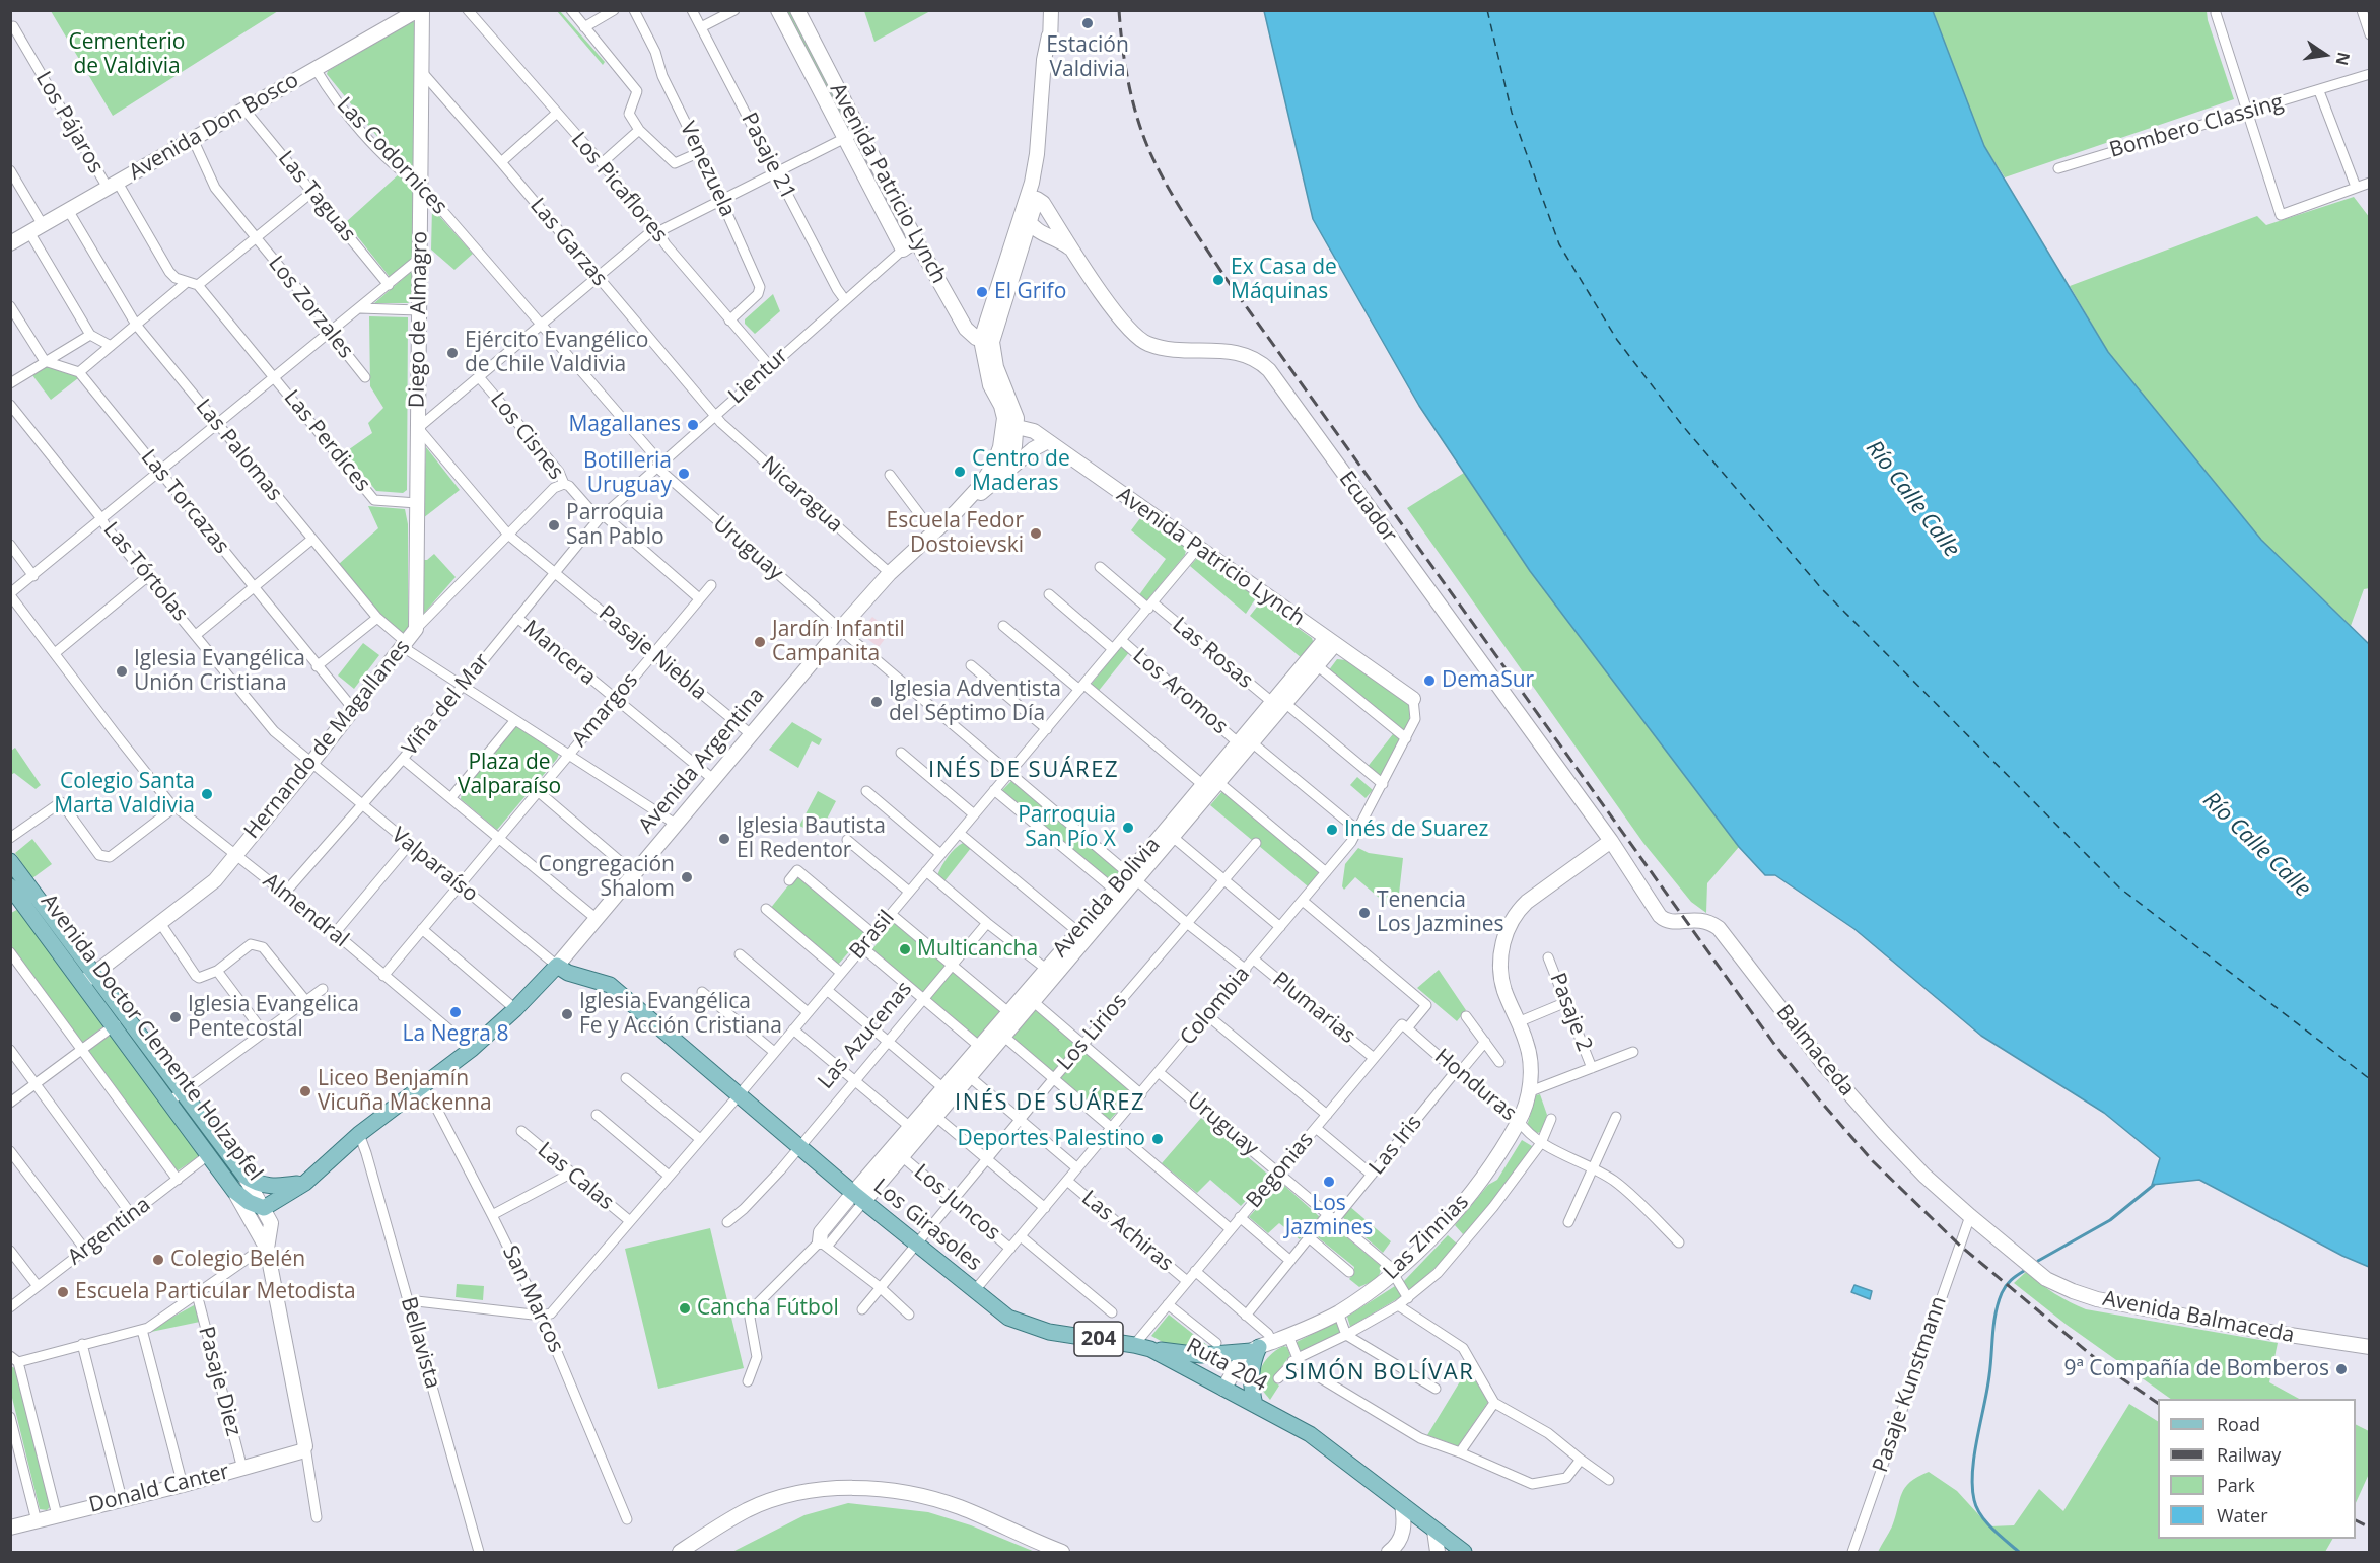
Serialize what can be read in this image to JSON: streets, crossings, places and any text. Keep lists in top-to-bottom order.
{
  "streets": {
    "main road": [
      "Avenida Argentina",
      "Avenida Doctor Clemente Holzapfel",
      "Los Girasoles",
      "204",
      "Ruta 204"
    ],
    "street": [
      "Los Pájaros",
      "Avenida Don Bosco",
      "Bombero Classing",
      "Las Codornices",
      "Pasaje 21",
      "Venezuela",
      "Avenida Patricio Lynch",
      "Los Picaflores",
      "Las Taguas",
      "Las Garzas",
      "Los Zorzales",
      "Diego de Almagro",
      "Lientur",
      "Los Cisnes",
      "Las Perdices",
      "Las Palomas",
      "Nicaragua",
      "Las Torcazas",
      "Ecuador",
      "Uruguay",
      "Las Tórtolas",
      "Mancera",
      "Pasaje Niebla",
      "Las Rosas",
      "Los Aromos",
      "Viña del Mar",
      "Amargos",
      "Hernando de Magallanes",
      "Valparaíso",
      "Avenida Bolivia",
      "Almendral",
      "Brasil",
      "Colombia",
      "Plumarias",
      "Pasaje 2",
      "Los Lirios",
      "Las Azucenas",
      "Balmaceda",
      "Honduras",
      "Las Iris",
      "Begonias",
      "Las Calas",
      "Los Juncos",
      "Argentina",
      "Las Achiras",
      "Las Zinnias",
      "San Marcos",
      "Avenida Balmaceda",
      "Bellavista",
      "Pasaje Diez",
      "Pasaje Kunstmann",
      "Donald Canter"
    ]
  },
  "crossings": [
    ["Los Pájaros", "Avenida Don Bosco"],
    ["Avenida Don Bosco", "Las Codornices"],
    ["Avenida Don Bosco", "Las Taguas"],
    ["Avenida Don Bosco", "Los Zorzales"],
    ["Avenida Don Bosco", "Diego de Almagro"],
    ["Avenida Don Bosco", "Las Palomas"],
    ["Las Codornices", "Diego de Almagro"],
    ["Las Codornices", "Lientur"],
    ["Las Codornices", "Uruguay"],
    ["Pasaje 21", "Lientur"],
    ["Venezuela", "Los Picaflores"],
    ["Avenida Patricio Lynch", "Lientur"],
    ["Avenida Patricio Lynch", "Avenida Argentina"],
    ["Avenida Patricio Lynch", "Avenida Bolivia"],
    ["Avenida Patricio Lynch", "Brasil"],
    ["Avenida Patricio Lynch", "Colombia"],
    ["Los Picaflores", "Lientur"],
    ["Las Taguas", "Los Zorzales"],
    ["Las Garzas", "Diego de Almagro"],
    ["Las Garzas", "Lientur"],
    ["Las Garzas", "Nicaragua"],
    ["Los Zorzales", "Las Perdices"],
    ["Diego de Almagro", "Las Perdices"],
    ["Diego de Almagro", "Pasaje Niebla"],
    ["Diego de Almagro", "Hernando de Magallanes"],
    ["Lientur", "Los Cisnes"],
    ["Lientur", "Nicaragua"],
    ["Lientur", "Uruguay"],
    ["Lientur", "Viña del Mar"],
    ["Los Cisnes", "Viña del Mar"],
    ["Los Cisnes", "Amargos"],
    ["Los Cisnes", "Hernando de Magallanes"],
    ["Las Palomas", "Viña del Mar"],
    ["Las Palomas", "Amargos"],
    ["Las Palomas", "Hernando de Magallanes"],
    ["Las Palomas", "Avenida Argentina"],
    ["Nicaragua", "Avenida Argentina"],
    ["Las Torcazas", "Hernando de Magallanes"],
    ["Ecuador", "Avenida Argentina"],
    ["Ecuador", "Balmaceda"],
    ["Ecuador", "Las Zinnias"],
    ["Uruguay", "Avenida Argentina"],
    ["Uruguay", "Avenida Bolivia"],
    ["Uruguay", "Brasil"],
    ["Uruguay", "Colombia"],
    ["Uruguay", "Las Iris"],
    ["Uruguay", "Begonias"],
    ["Uruguay", "Las Zinnias"],
    ["Las Tórtolas", "Hernando de Magallanes"],
    ["Las Tórtolas", "Valparaíso"],
    ["Mancera", "Viña del Mar"],
    ["Mancera", "Amargos"],
    ["Mancera", "Avenida Argentina"],
    ["Pasaje Niebla", "Viña del Mar"],
    ["Pasaje Niebla", "Amargos"],
    ["Pasaje Niebla", "Hernando de Magallanes"],
    ["Pasaje Niebla", "Avenida Argentina"],
    ["Las Rosas", "Avenida Bolivia"],
    ["Las Rosas", "Brasil"],
    ["Las Rosas", "Colombia"],
    ["Los Aromos", "Avenida Bolivia"],
    ["Los Aromos", "Brasil"],
    ["Viña del Mar", "Valparaíso"],
    ["Viña del Mar", "Almendral"],
    ["Amargos", "Valparaíso"],
    ["Amargos", "Almendral"],
    ["Hernando de Magallanes", "Valparaíso"],
    ["Hernando de Magallanes", "Almendral"],
    ["Hernando de Magallanes", "Avenida Doctor Clemente Holzapfel"],
    ["Avenida Argentina", "Valparaíso"],
    ["Avenida Argentina", "Almendral"],
    ["Avenida Argentina", "Avenida Doctor Clemente Holzapfel"],
    ["Avenida Argentina", "San Marcos"],
    ["Avenida Argentina", "Bellavista"],
    ["Avenida Bolivia", "Los Juncos"],
    ["Avenida Bolivia", "Los Girasoles"],
    ["Brasil", "Las Calas"],
    ["Brasil", "San Marcos"],
    ["Colombia", "Plumarias"],
    ["Colombia", "Begonias"],
    ["Colombia", "Los Juncos"],
    ["Colombia", "Los Girasoles"],
    ["Colombia", "Las Achiras"],
    ["Colombia", "Ruta 204"],
    ["Plumarias", "Begonias"],
    ["Los Lirios", "Los Juncos"],
    ["Los Lirios", "Los Girasoles"],
    ["Avenida Doctor Clemente Holzapfel", "Argentina"],
    ["Avenida Doctor Clemente Holzapfel", "Donald Canter"],
    ["Balmaceda", "Las Zinnias"],
    ["Balmaceda", "Avenida Balmaceda"],
    ["Balmaceda", "Pasaje Kunstmann"],
    ["Honduras", "Las Iris"],
    ["Honduras", "Begonias"],
    ["Honduras", "Las Zinnias"],
    ["Las Iris", "Las Achiras"],
    ["Begonias", "Las Achiras"],
    ["Begonias", "Ruta 204"],
    ["Los Girasoles", "Ruta 204"],
    ["Las Achiras", "Las Zinnias"],
    ["Pasaje Diez", "Donald Canter"]
  ],
  "districts": ["INÉS DE SUÁREZ", "INÉS DE SUÁREZ", "SIMÓN BOLÍVAR"],
  "water": ["Río Calle Calle"],
  "parks": ["Cementerio de Valdivia", "Plaza de Valparaíso"],
  "places": [
    "Estación Valdivia",
    "Ex Casa de Máquinas",
    "El Grifo",
    "Ejército Evangélico de Chile Valdivia",
    "Magallanes",
    "Centro de Maderas",
    "Botilleria Uruguay",
    "Parroquia San Pablo",
    "Escuela Fedor Dostoievski",
    "Jardín Infantil Campanita",
    "Iglesia Evangélica Unión Cristiana",
    "DemaSur",
    "Iglesia Adventista del Séptimo Día",
    "Colegio Santa Marta Valdivia",
    "Parroquia San Pío X",
    "Inés de Suarez",
    "Iglesia Bautista El Redentor",
    "Congregación Shalom",
    "Tenencia Los Jazmines",
    "Multicancha",
    "La Negra 8",
    "Iglesia Evangélica Fe y Acción Cristiana",
    "Iglesia Evangelica Pentecostal",
    "Liceo Benjamín Vicuña Mackenna",
    "Deportes Palestino",
    "Los Jazmines",
    "Colegio Belén",
    "Escuela Particular Metodista",
    "Cancha Fútbol",
    "9ª Compañía de Bomberos"
  ],
  "legend": [
    "Road",
    "Railway",
    "Park",
    "Water"
  ],
  "north": "right"
}
